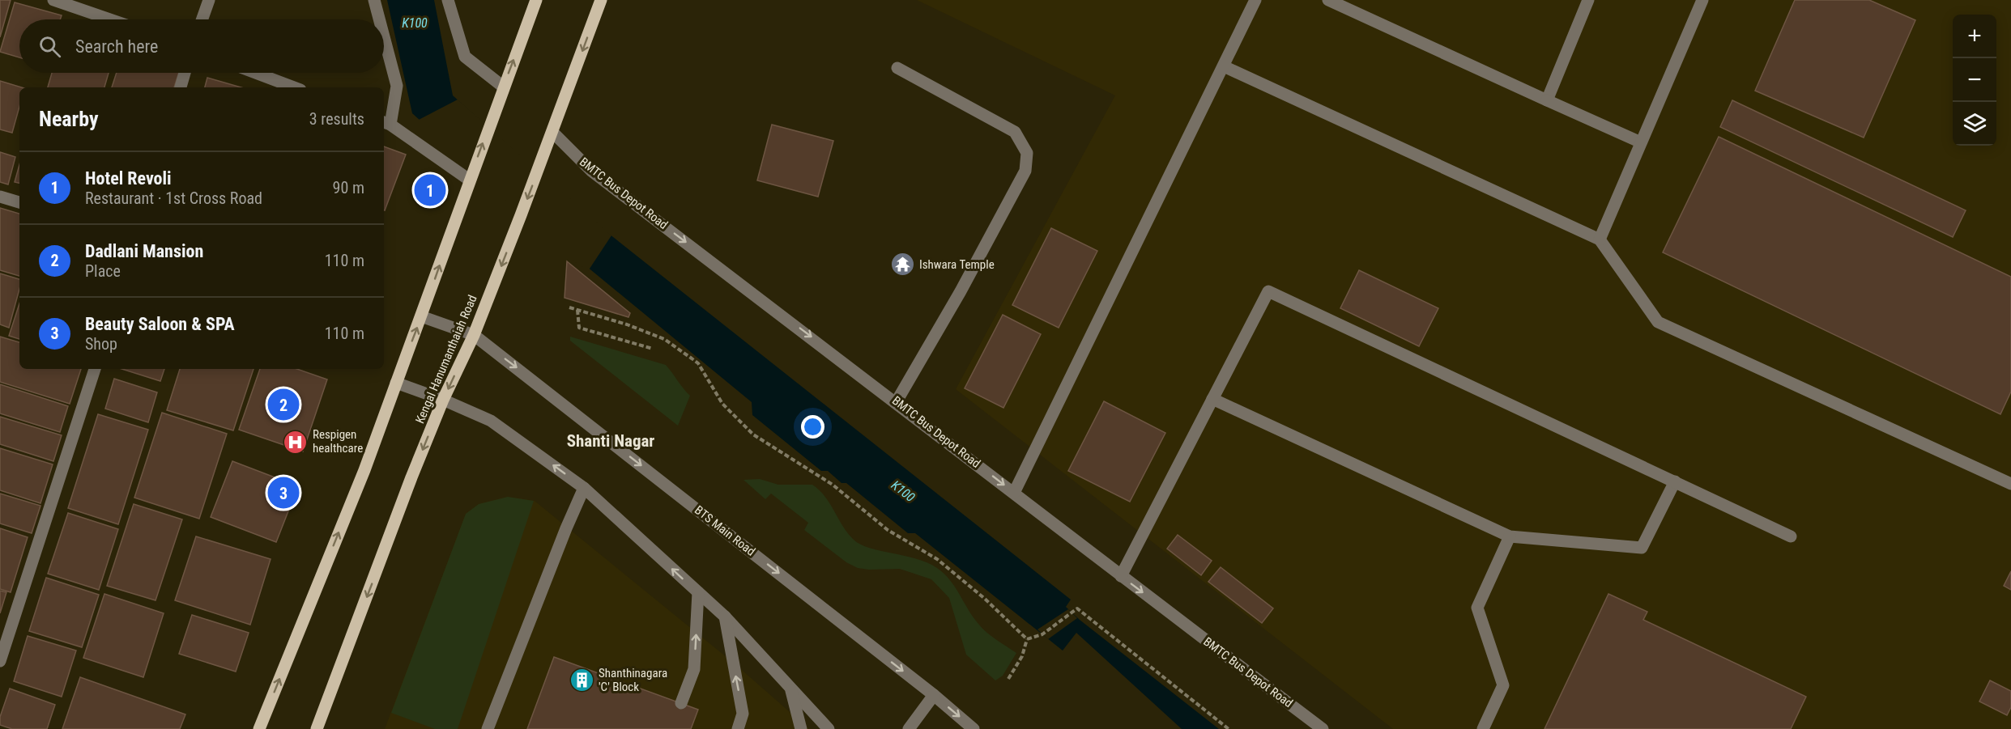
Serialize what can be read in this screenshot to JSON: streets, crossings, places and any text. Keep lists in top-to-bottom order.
{
  "streets": {
    "main road": ["Kengal Hanumanthaiah Road"],
    "street": ["BMTC Bus Depot Road", "BTS Main Road"]
  },
  "crossings": [
    ["BMTC Bus Depot Road", "Kengal Hanumanthaiah Road"],
    ["Kengal Hanumanthaiah Road", "BTS Main Road"]
  ],
  "one_way": ["BMTC Bus Depot Road"],
  "districts": ["Shanti Nagar"],
  "water": ["K100"],
  "places": {
    "temple": ["Ishwara Temple"],
    "hospital": ["Respigen healthcare"],
    "building": ["Shanthinagara 'C' Block"]
  },
  "page": {
    "map_buttons": ["+", "−"],
    "search": "Search here",
    "heading": ["Nearby", "3 results"],
    "list": [
      {
        "mark": "1",
        "name": "Hotel Revoli",
        "note": "Restaurant · 1st Cross Road",
        "value": "90 m"
      },
      {
        "mark": "2",
        "name": "Dadlani Mansion",
        "note": "Place",
        "value": "110 m"
      },
      {
        "mark": "3",
        "name": "Beauty Saloon & SPA",
        "note": "Shop",
        "value": "110 m"
      }
    ],
    "pins": ["1", "2", "3"]
  }
}
